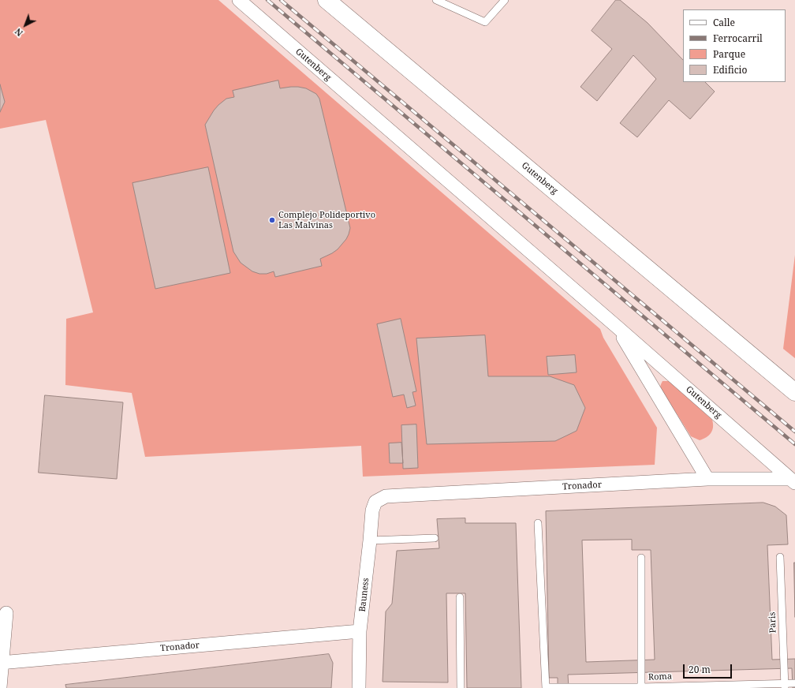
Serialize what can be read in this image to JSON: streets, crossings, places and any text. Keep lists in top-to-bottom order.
{
  "streets": {
    "street": ["Gutenberg", "Tronador", "Bauness"],
    "lane": ["Paris", "Roma"]
  },
  "crossings": [
    ["Gutenberg", "Tronador"],
    ["Tronador", "Bauness"],
    ["Paris", "Roma"]
  ],
  "places": ["Complejo Polideportivo Las Malvinas"],
  "legend": [
    "Calle",
    "Ferrocarril",
    "Parque",
    "Edificio"
  ],
  "scale_bar": "20 m",
  "north": "bottom left"
}
